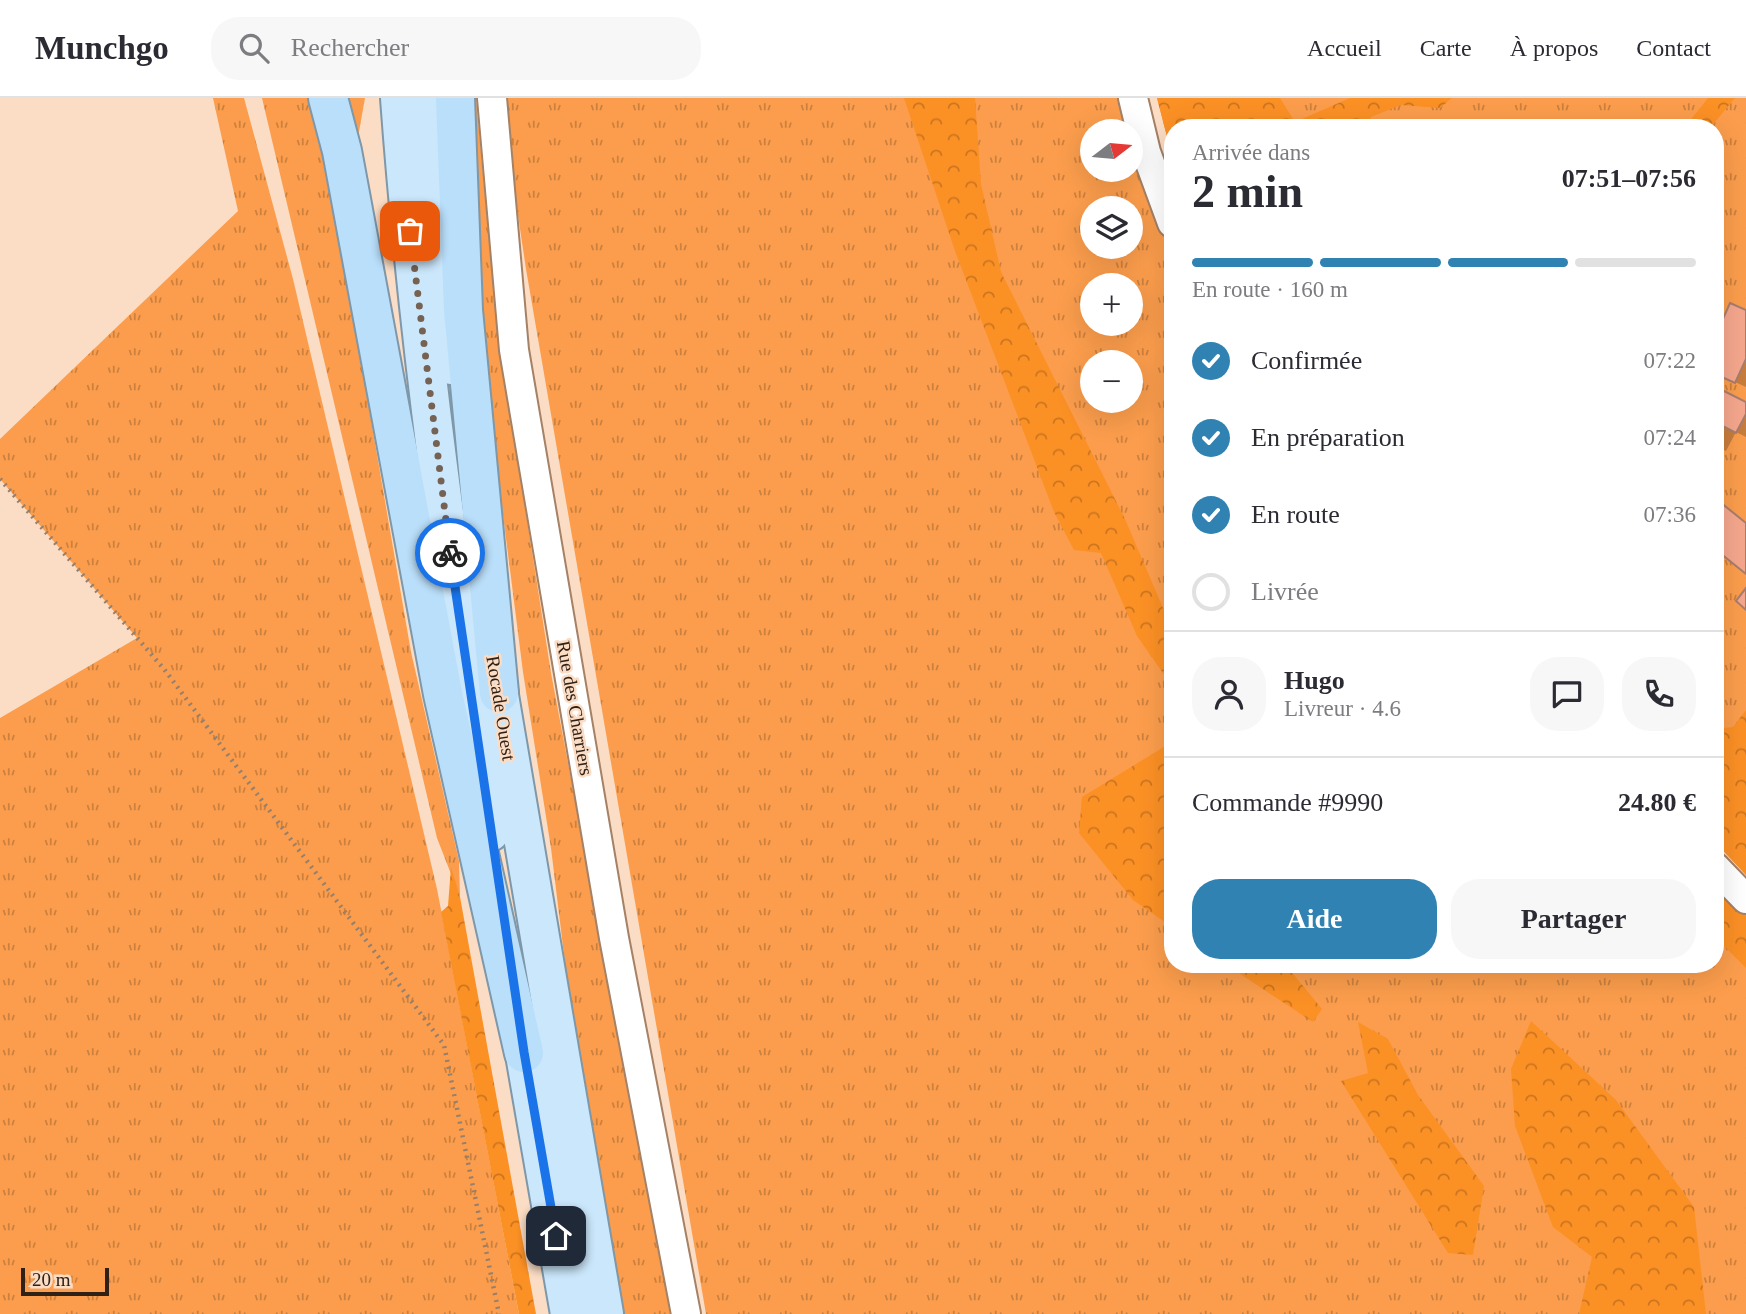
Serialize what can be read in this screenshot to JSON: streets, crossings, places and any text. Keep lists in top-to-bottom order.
{
  "streets": {
    "main road": ["Rocade Ouest"],
    "street": ["Rue des Charriers"]
  },
  "scale_bar": "20 m",
  "north": "right",
  "page": {
    "header": "Munchgo",
    "search": "Rechercher",
    "nav": [
      "Accueil",
      "Carte",
      "À propos",
      "Contact"
    ],
    "map_buttons": ["+", "−"],
    "heading": ["2 min", "Arrivée dans", "07:51–07:56"],
    "panel": [
      "Hugo",
      "Livreur · 4.6",
      "Commande #9990",
      "24.80 €"
    ],
    "bar": "En route · 160 m",
    "list": [
      ["Confirmée", "07:22"],
      ["En préparation", "07:24"],
      ["En route", "07:36"],
      "Livrée"
    ],
    "buttons": ["Aide", "Partager"],
    "scale": "20 m"
  }
}
